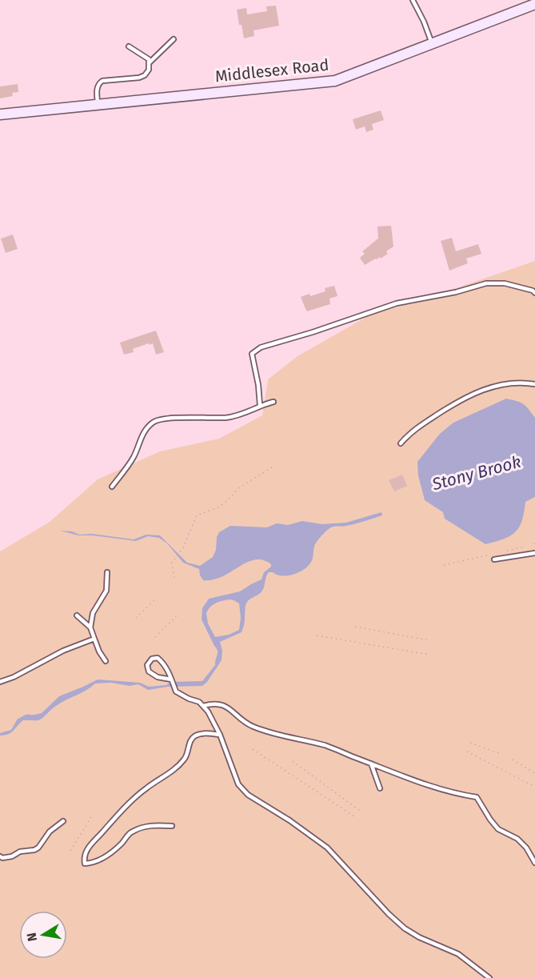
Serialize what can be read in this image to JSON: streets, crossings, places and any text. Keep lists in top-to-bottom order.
{
  "streets": {
    "main road": ["Middlesex Road"]
  },
  "water": ["Stony Brook"],
  "north": "left"
}
